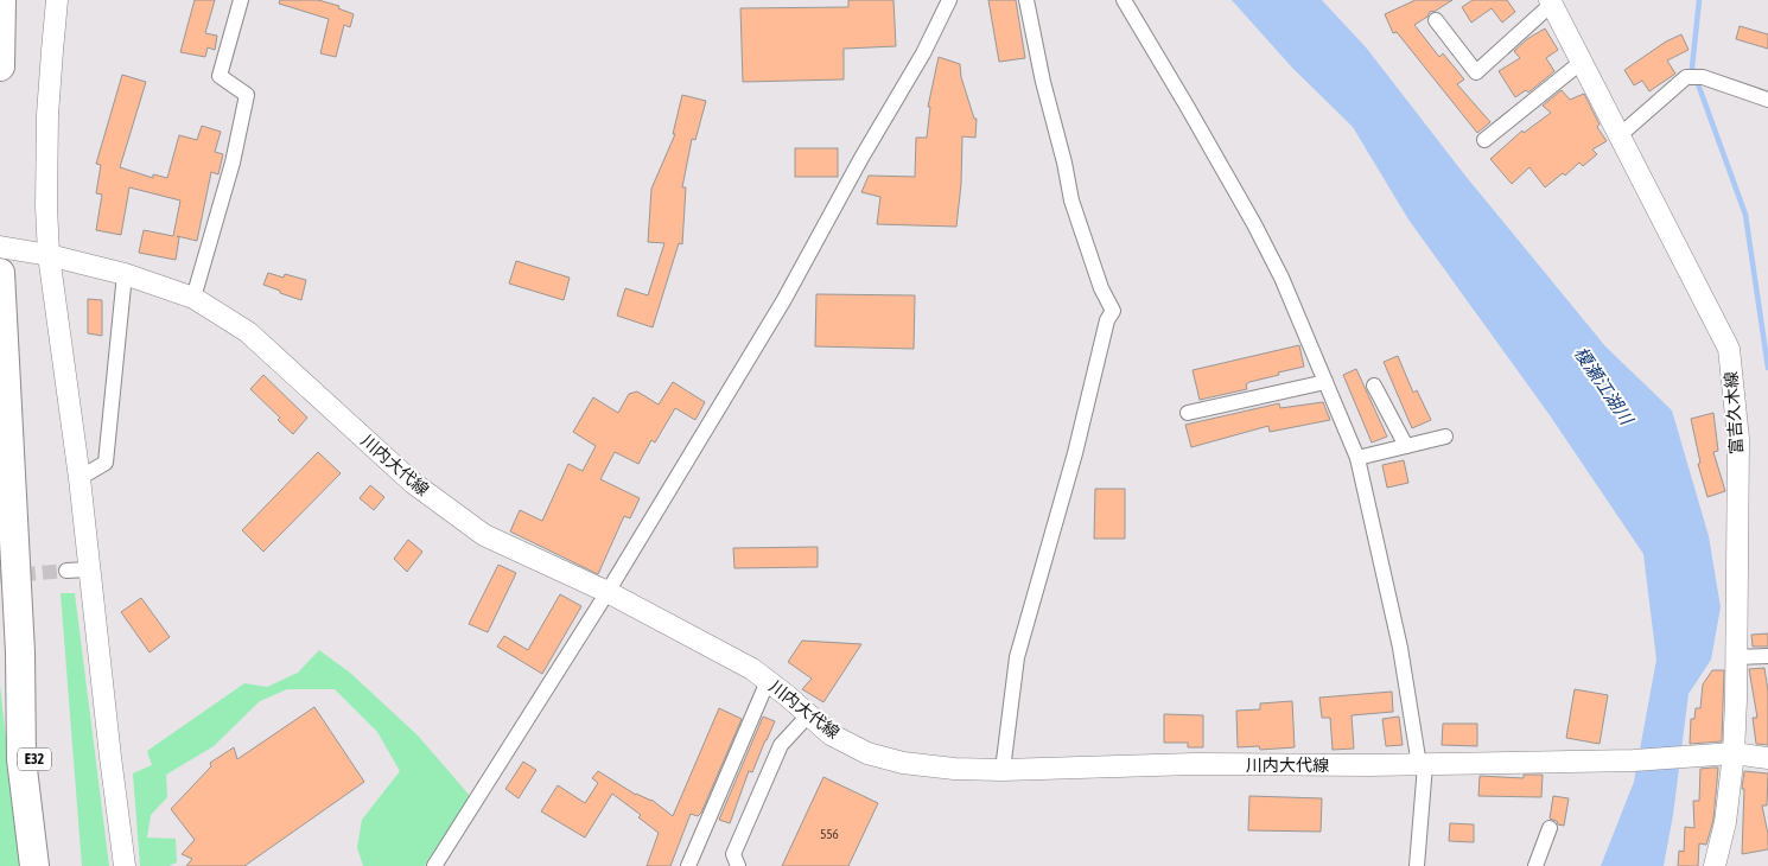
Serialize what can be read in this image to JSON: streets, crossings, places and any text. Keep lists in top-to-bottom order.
{
  "streets": {
    "highway": ["E32"],
    "main road": ["富吉久木線", "川内大代線"]
  },
  "crossings": [
    ["富吉久木線", "川内大代線"]
  ],
  "water": ["榎瀬江湖川"],
  "house_numbers": ["556"]
}
